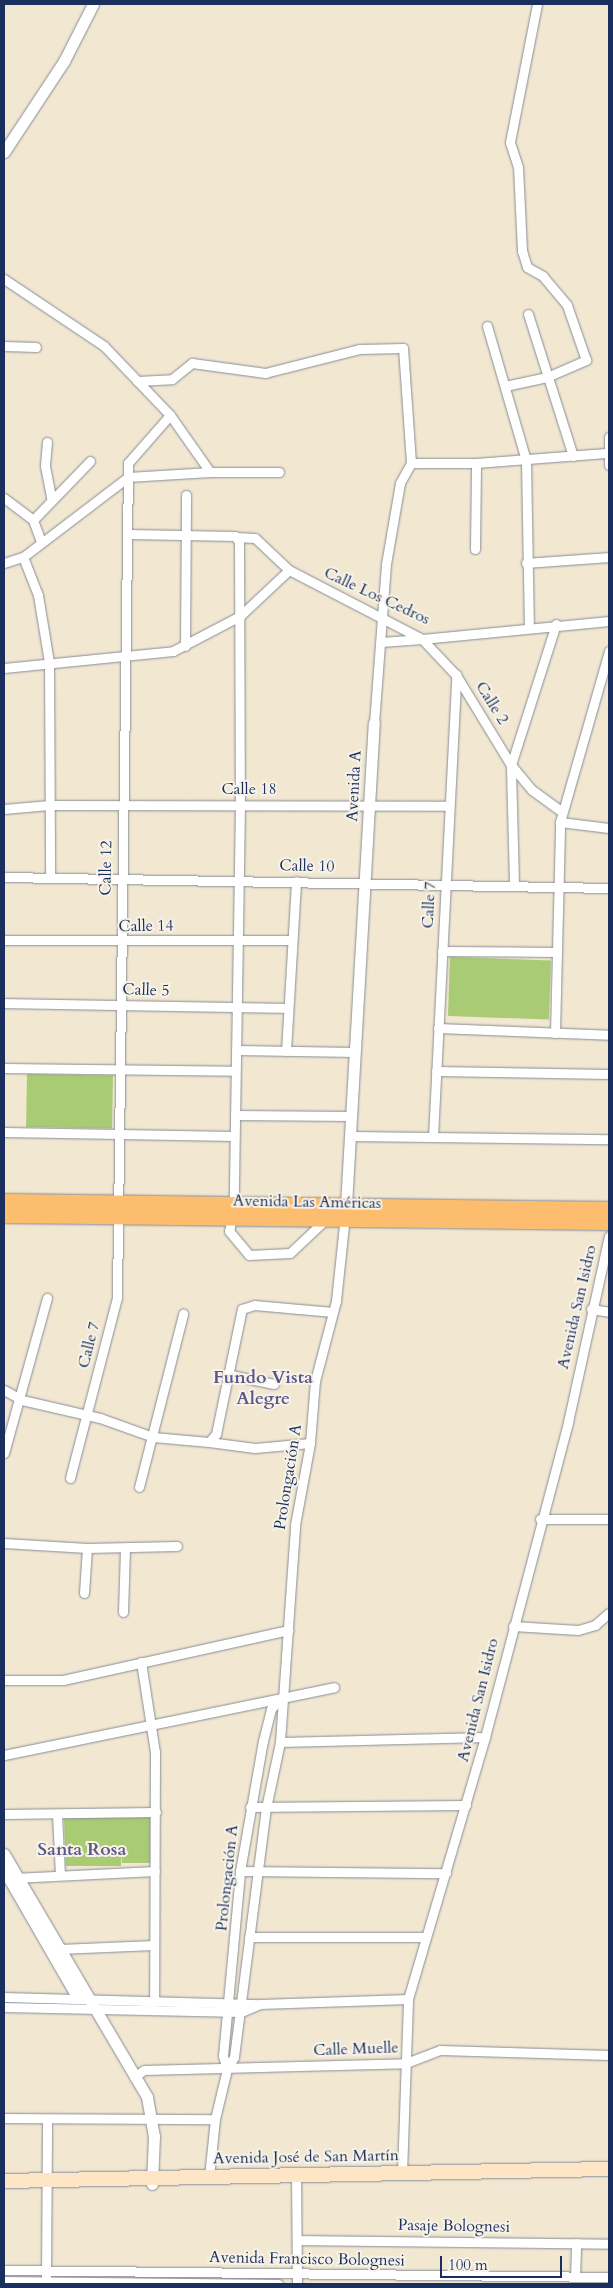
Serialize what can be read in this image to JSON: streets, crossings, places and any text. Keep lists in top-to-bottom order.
{
  "streets": {
    "main road": ["Avenida Las Américas", "Avenida José de San Martín"],
    "street": [
      "Calle Los Cedros",
      "Calle 2",
      "Avenida A",
      "Calle 18",
      "Calle 10",
      "Calle 12",
      "Calle 7",
      "Calle 14",
      "Calle 5",
      "Avenida San Isidro",
      "Prolongación A",
      "Calle Muelle",
      "Pasaje Bolognesi",
      "Avenida Francisco Bolognesi"
    ]
  },
  "crossings": [
    ["Calle Los Cedros", "Calle 2"],
    ["Calle Los Cedros", "Avenida A"],
    ["Calle Los Cedros", "Calle 12"],
    ["Calle 2", "Calle 7"],
    ["Avenida A", "Calle 18"],
    ["Avenida A", "Calle 10"],
    ["Avenida A", "Avenida Las Américas"],
    ["Avenida A", "Prolongación A"],
    ["Calle 18", "Calle 12"],
    ["Calle 18", "Calle 7"],
    ["Calle 10", "Calle 12"],
    ["Calle 10", "Calle 7"],
    ["Calle 12", "Calle 7"],
    ["Calle 12", "Calle 14"],
    ["Calle 12", "Calle 5"],
    ["Calle 12", "Avenida Las Américas"],
    ["Calle 7", "Avenida Las Américas"],
    ["Avenida Las Américas", "Prolongación A"],
    ["Avenida San Isidro", "Calle Muelle"],
    ["Avenida San Isidro", "Avenida José de San Martín"],
    ["Prolongación A", "Calle Muelle"],
    ["Prolongación A", "Avenida José de San Martín"]
  ],
  "districts": ["Fundo Vista Alegre", "Santa Rosa"],
  "scale_bar": "100 m"
}
